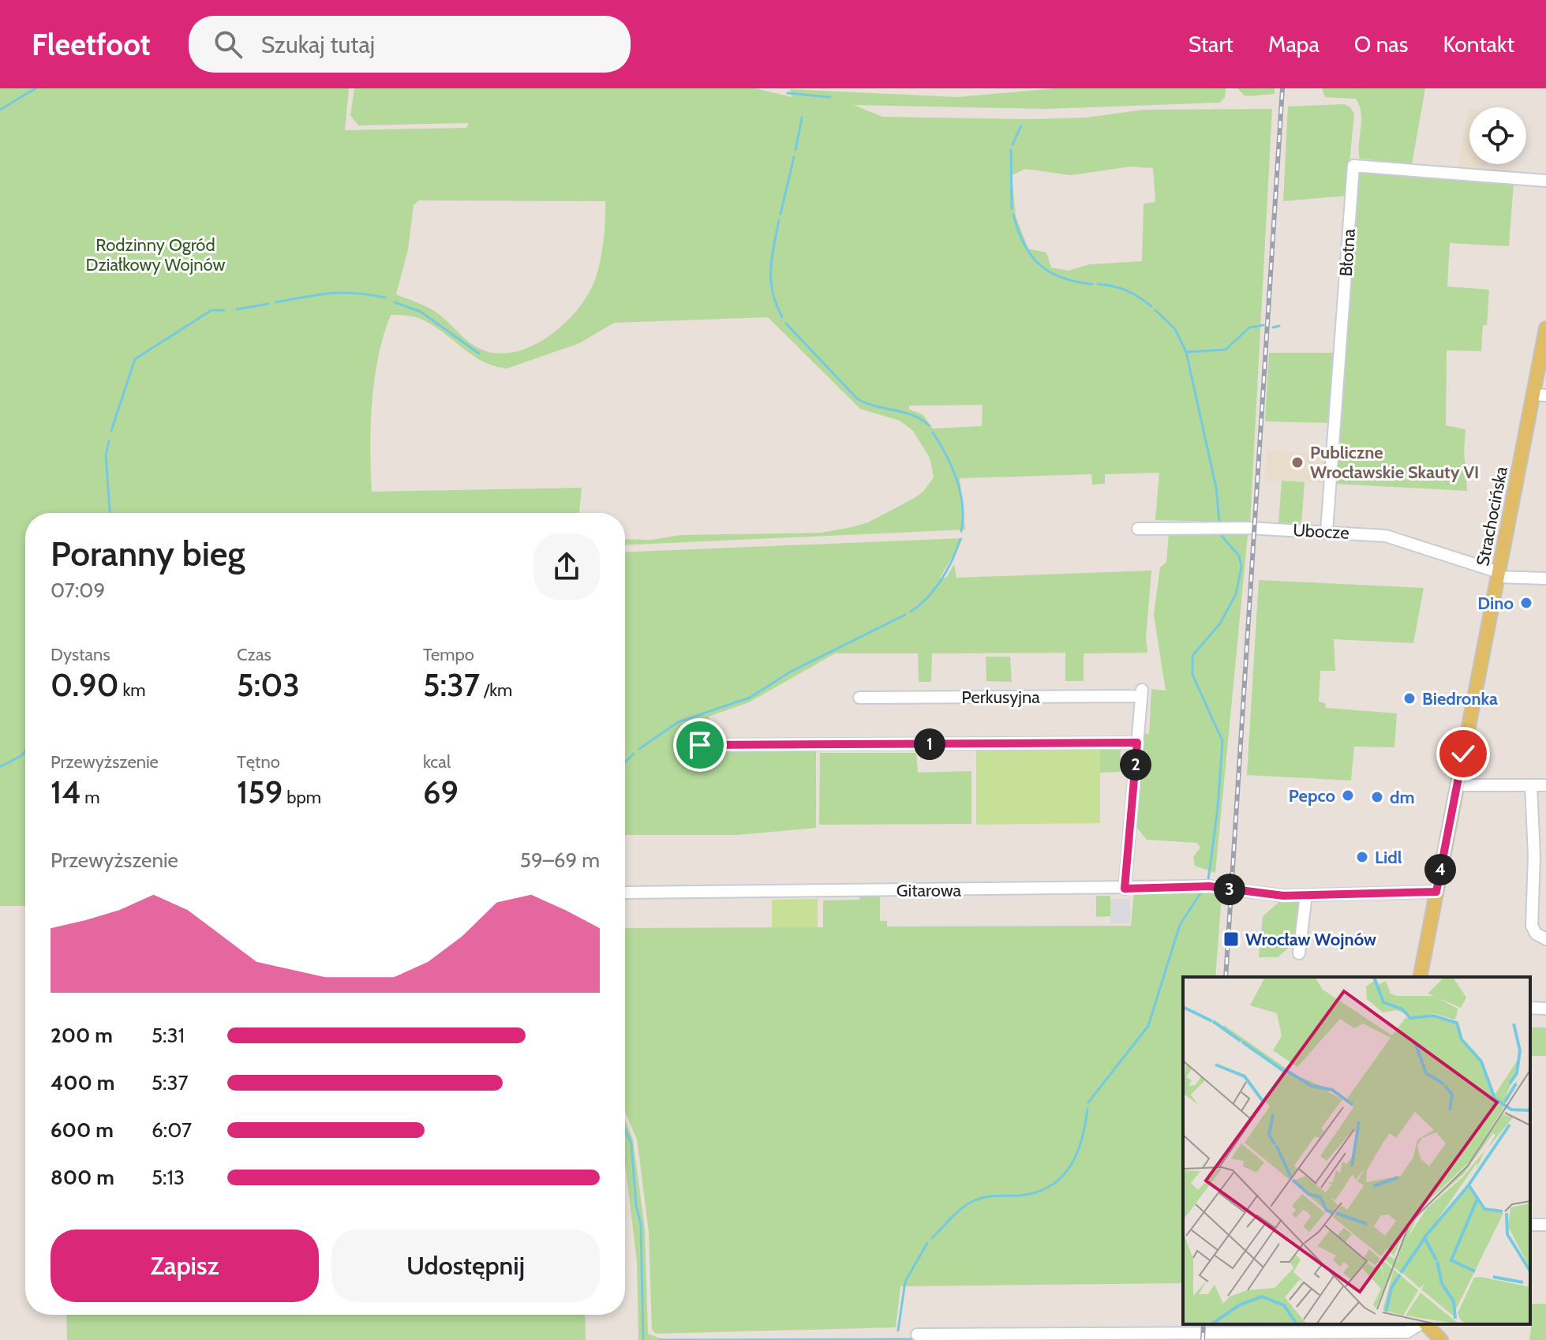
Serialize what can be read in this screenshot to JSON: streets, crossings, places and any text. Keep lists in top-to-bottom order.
{
  "streets": {
    "main road": ["Strachocińska"],
    "street": [
      "Błotna",
      "Ubocze",
      "Perkusyjna",
      "Gitarowa"
    ]
  },
  "crossings": [
    ["Błotna", "Ubocze"],
    ["Strachocińska", "Ubocze"],
    ["Strachocińska", "Gitarowa"],
    ["Perkusyjna", "Gitarowa"]
  ],
  "parks": ["Rodzinny Ogród Działkowy Wojnów"],
  "places": {
    "other": [
      "Publiczne Wrocławskie Skauty VI",
      "Dino",
      "Biedronka",
      "Pepco",
      "dm",
      "Lidl"
    ],
    "transit": ["Wrocław Wojnów"]
  },
  "page": {
    "header": "Fleetfoot",
    "search": "Szukaj tutaj",
    "nav": [
      "Start",
      "Mapa",
      "O nas",
      "Kontakt"
    ],
    "heading": ["Poranny bieg", "07:09"],
    "stats": [
      ["Dystans", "0.90 km"],
      ["Czas", "5:03"],
      ["Tempo", "5:37 /km"],
      ["Przewyższenie", "14 m"],
      ["Tętno", "159 bpm"],
      ["kcal", "69"]
    ],
    "pins": [
      "1",
      "2",
      "4",
      "3"
    ],
    "chart": ["Przewyższenie", "59–69 m"],
    "list": [
      {
        "name": "200 m",
        "note": "5:31"
      },
      {
        "name": "400 m",
        "note": "5:37"
      },
      {
        "name": "600 m",
        "note": "6:07"
      },
      {
        "name": "800 m",
        "note": "5:13"
      }
    ],
    "buttons": ["Zapisz", "Udostępnij"]
  }
}
